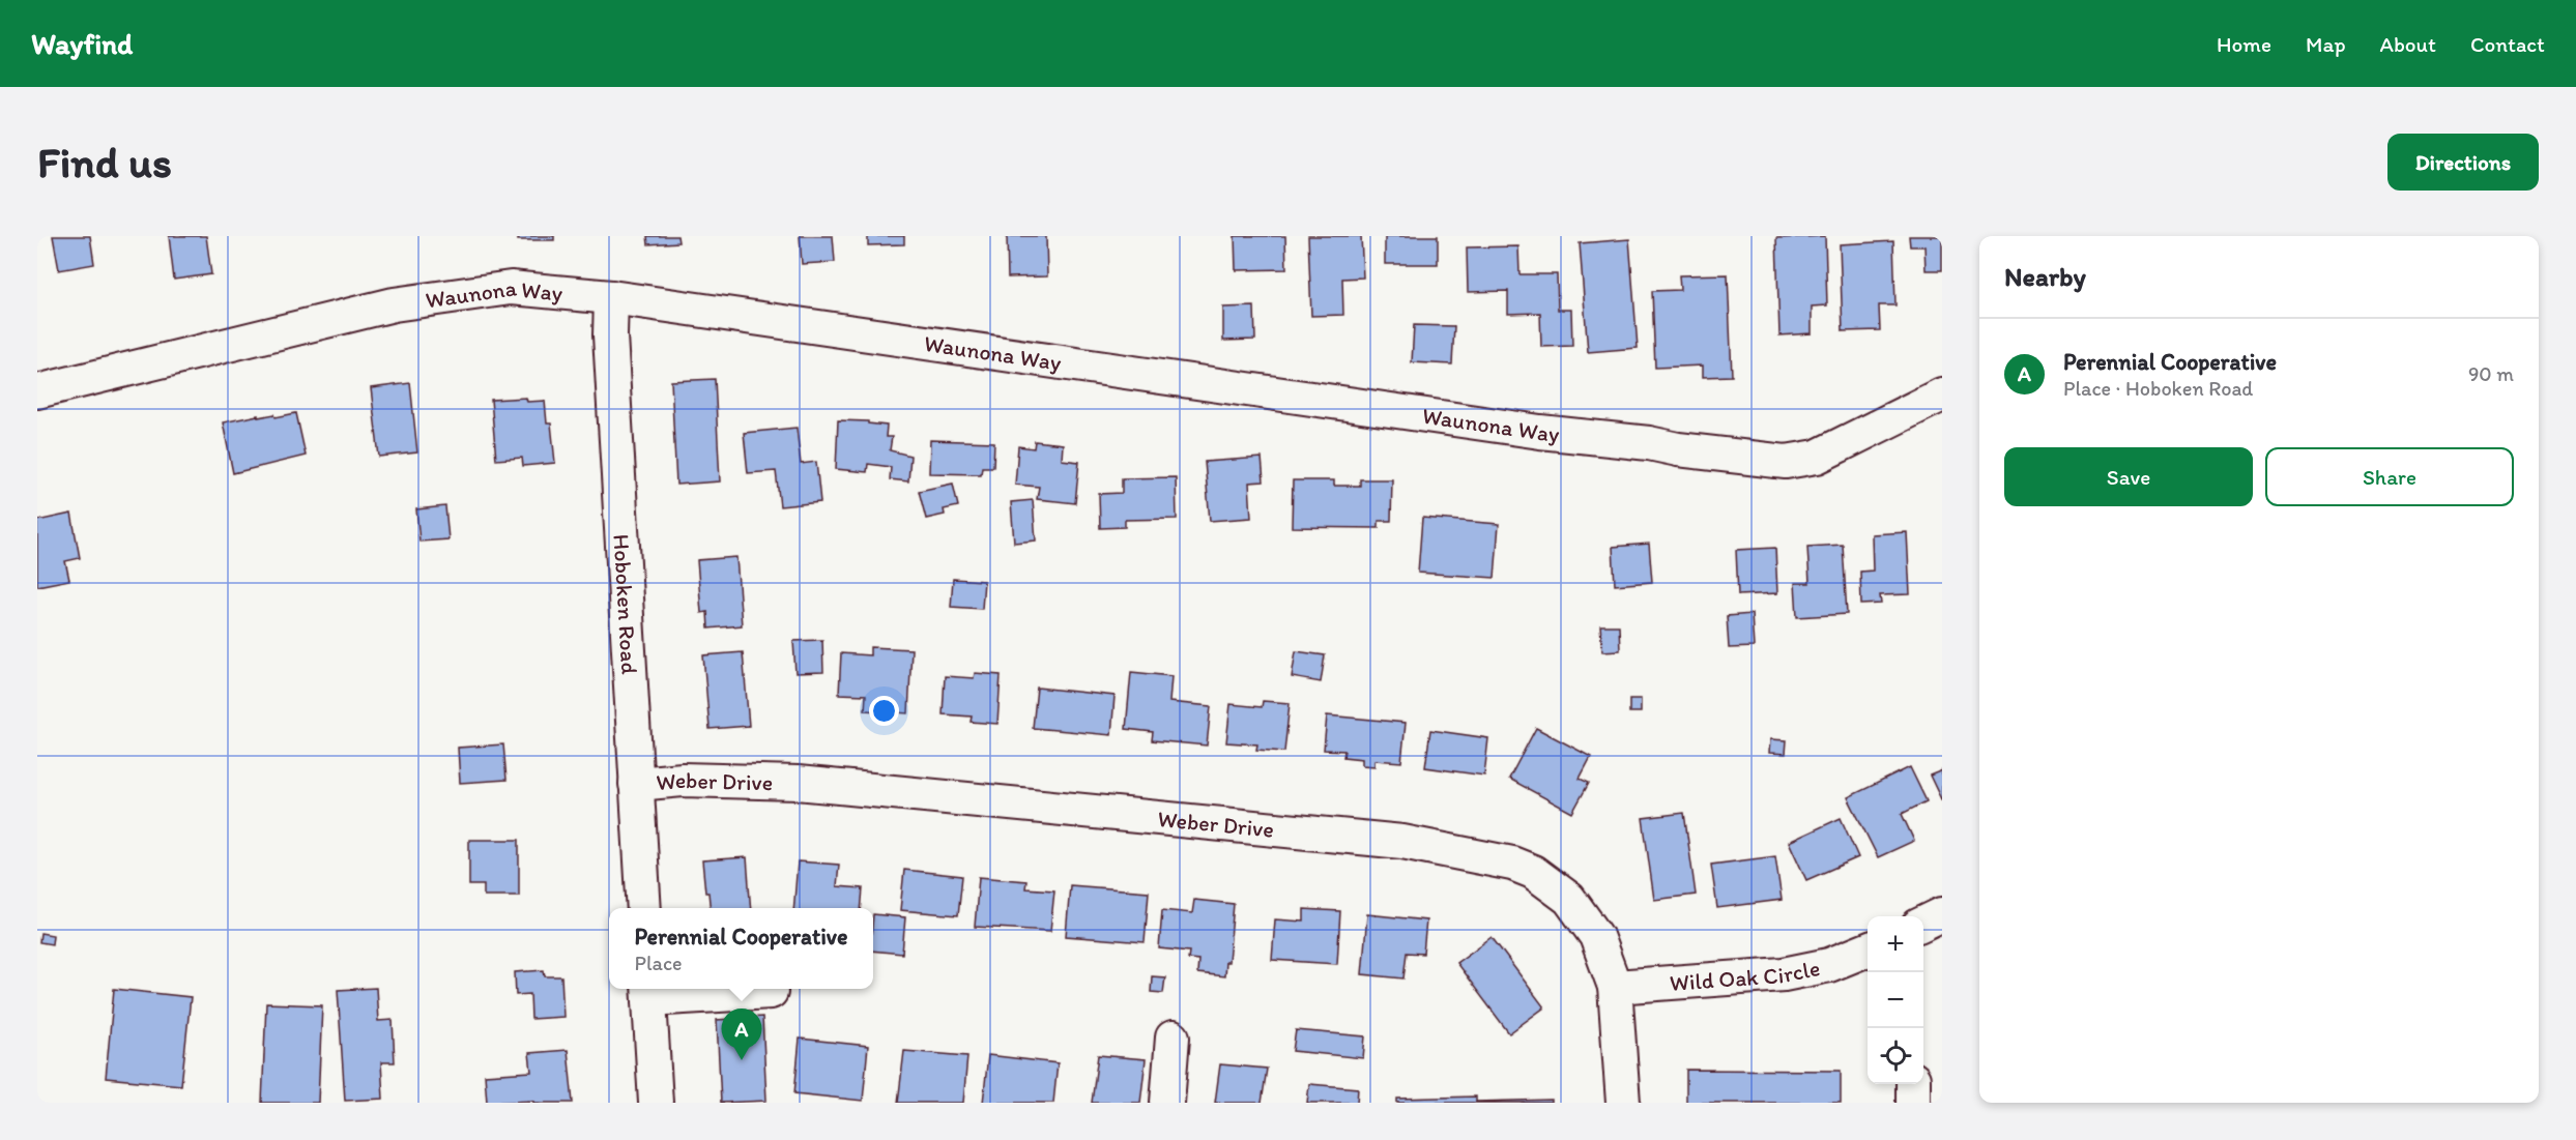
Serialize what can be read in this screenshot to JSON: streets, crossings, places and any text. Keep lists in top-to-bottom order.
{
  "streets": {
    "street": [
      "Waunona Way",
      "Hoboken Road",
      "Weber Drive",
      "Wild Oak Circle"
    ]
  },
  "crossings": [
    ["Waunona Way", "Hoboken Road"],
    ["Hoboken Road", "Weber Drive"],
    ["Weber Drive", "Wild Oak Circle"]
  ],
  "page": {
    "header": "Wayfind",
    "nav": [
      "Home",
      "Map",
      "About",
      "Contact"
    ],
    "buttons": [
      "Directions",
      ["Save", "Share"]
    ],
    "title": "Find us",
    "heading": "Nearby",
    "list": [
      {
        "mark": "A",
        "name": "Perennial Cooperative",
        "note": "Place · Hoboken Road",
        "value": "90 m"
      }
    ],
    "popup": ["Perennial Cooperative", "Place"],
    "map_buttons": ["+", "−"],
    "pins": "A"
  }
}
